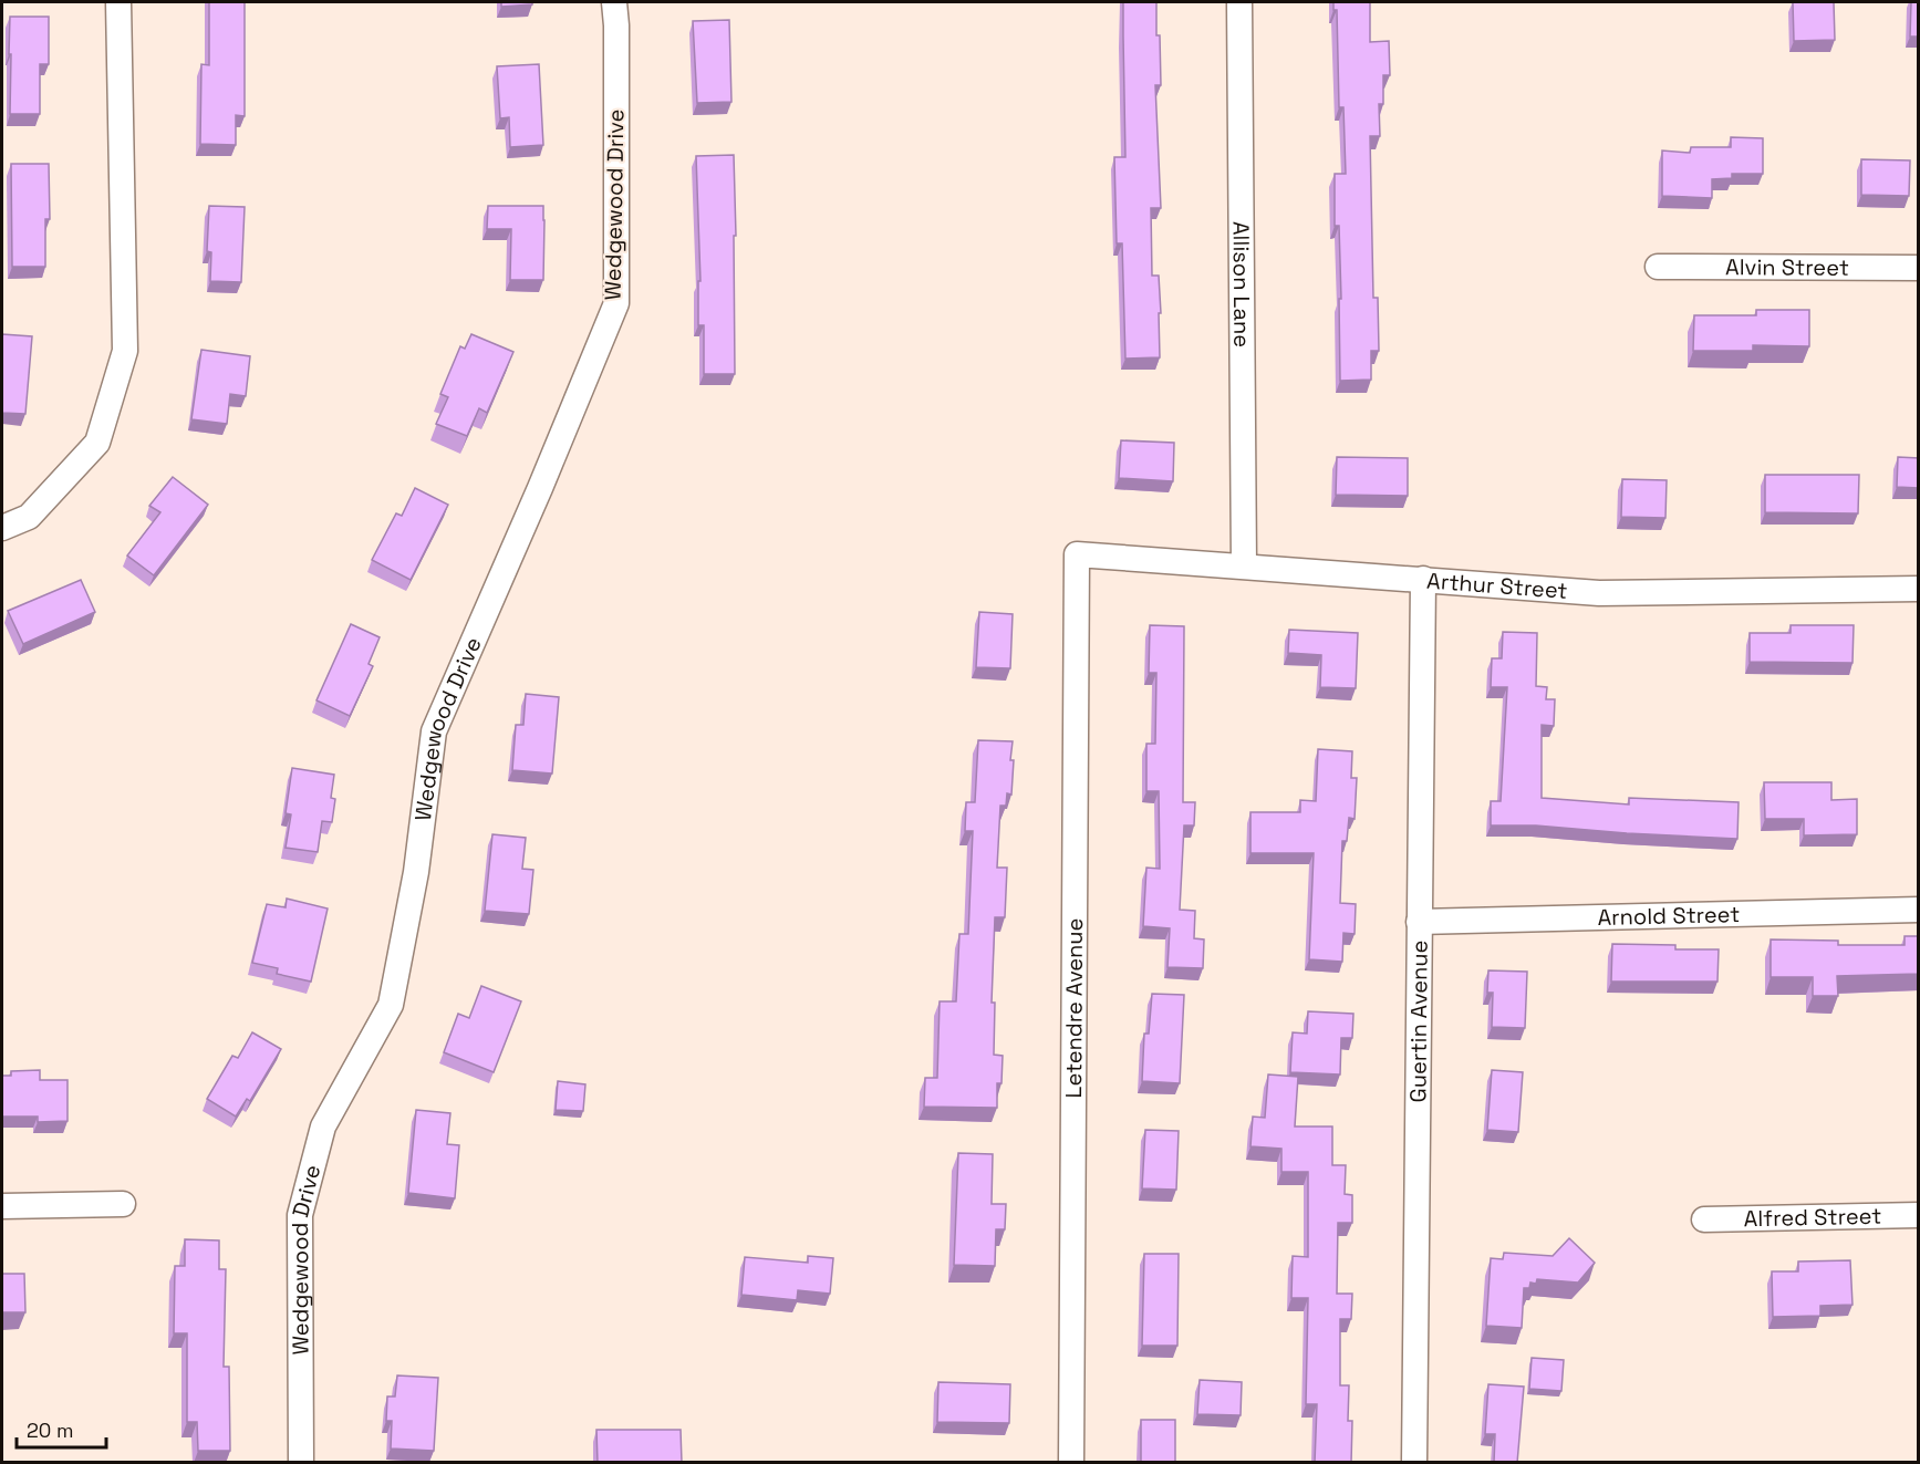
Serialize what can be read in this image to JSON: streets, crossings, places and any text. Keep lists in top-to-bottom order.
{
  "streets": {
    "street": [
      "Wedgewood Drive",
      "Alvin Street",
      "Allison Lane",
      "Arthur Street",
      "Arnold Street",
      "Letendre Avenue",
      "Guertin Avenue",
      "Alfred Street"
    ]
  },
  "crossings": [
    ["Allison Lane", "Arthur Street"],
    ["Arthur Street", "Letendre Avenue"],
    ["Arthur Street", "Guertin Avenue"],
    ["Arnold Street", "Guertin Avenue"]
  ],
  "scale_bar": "20 m"
}
